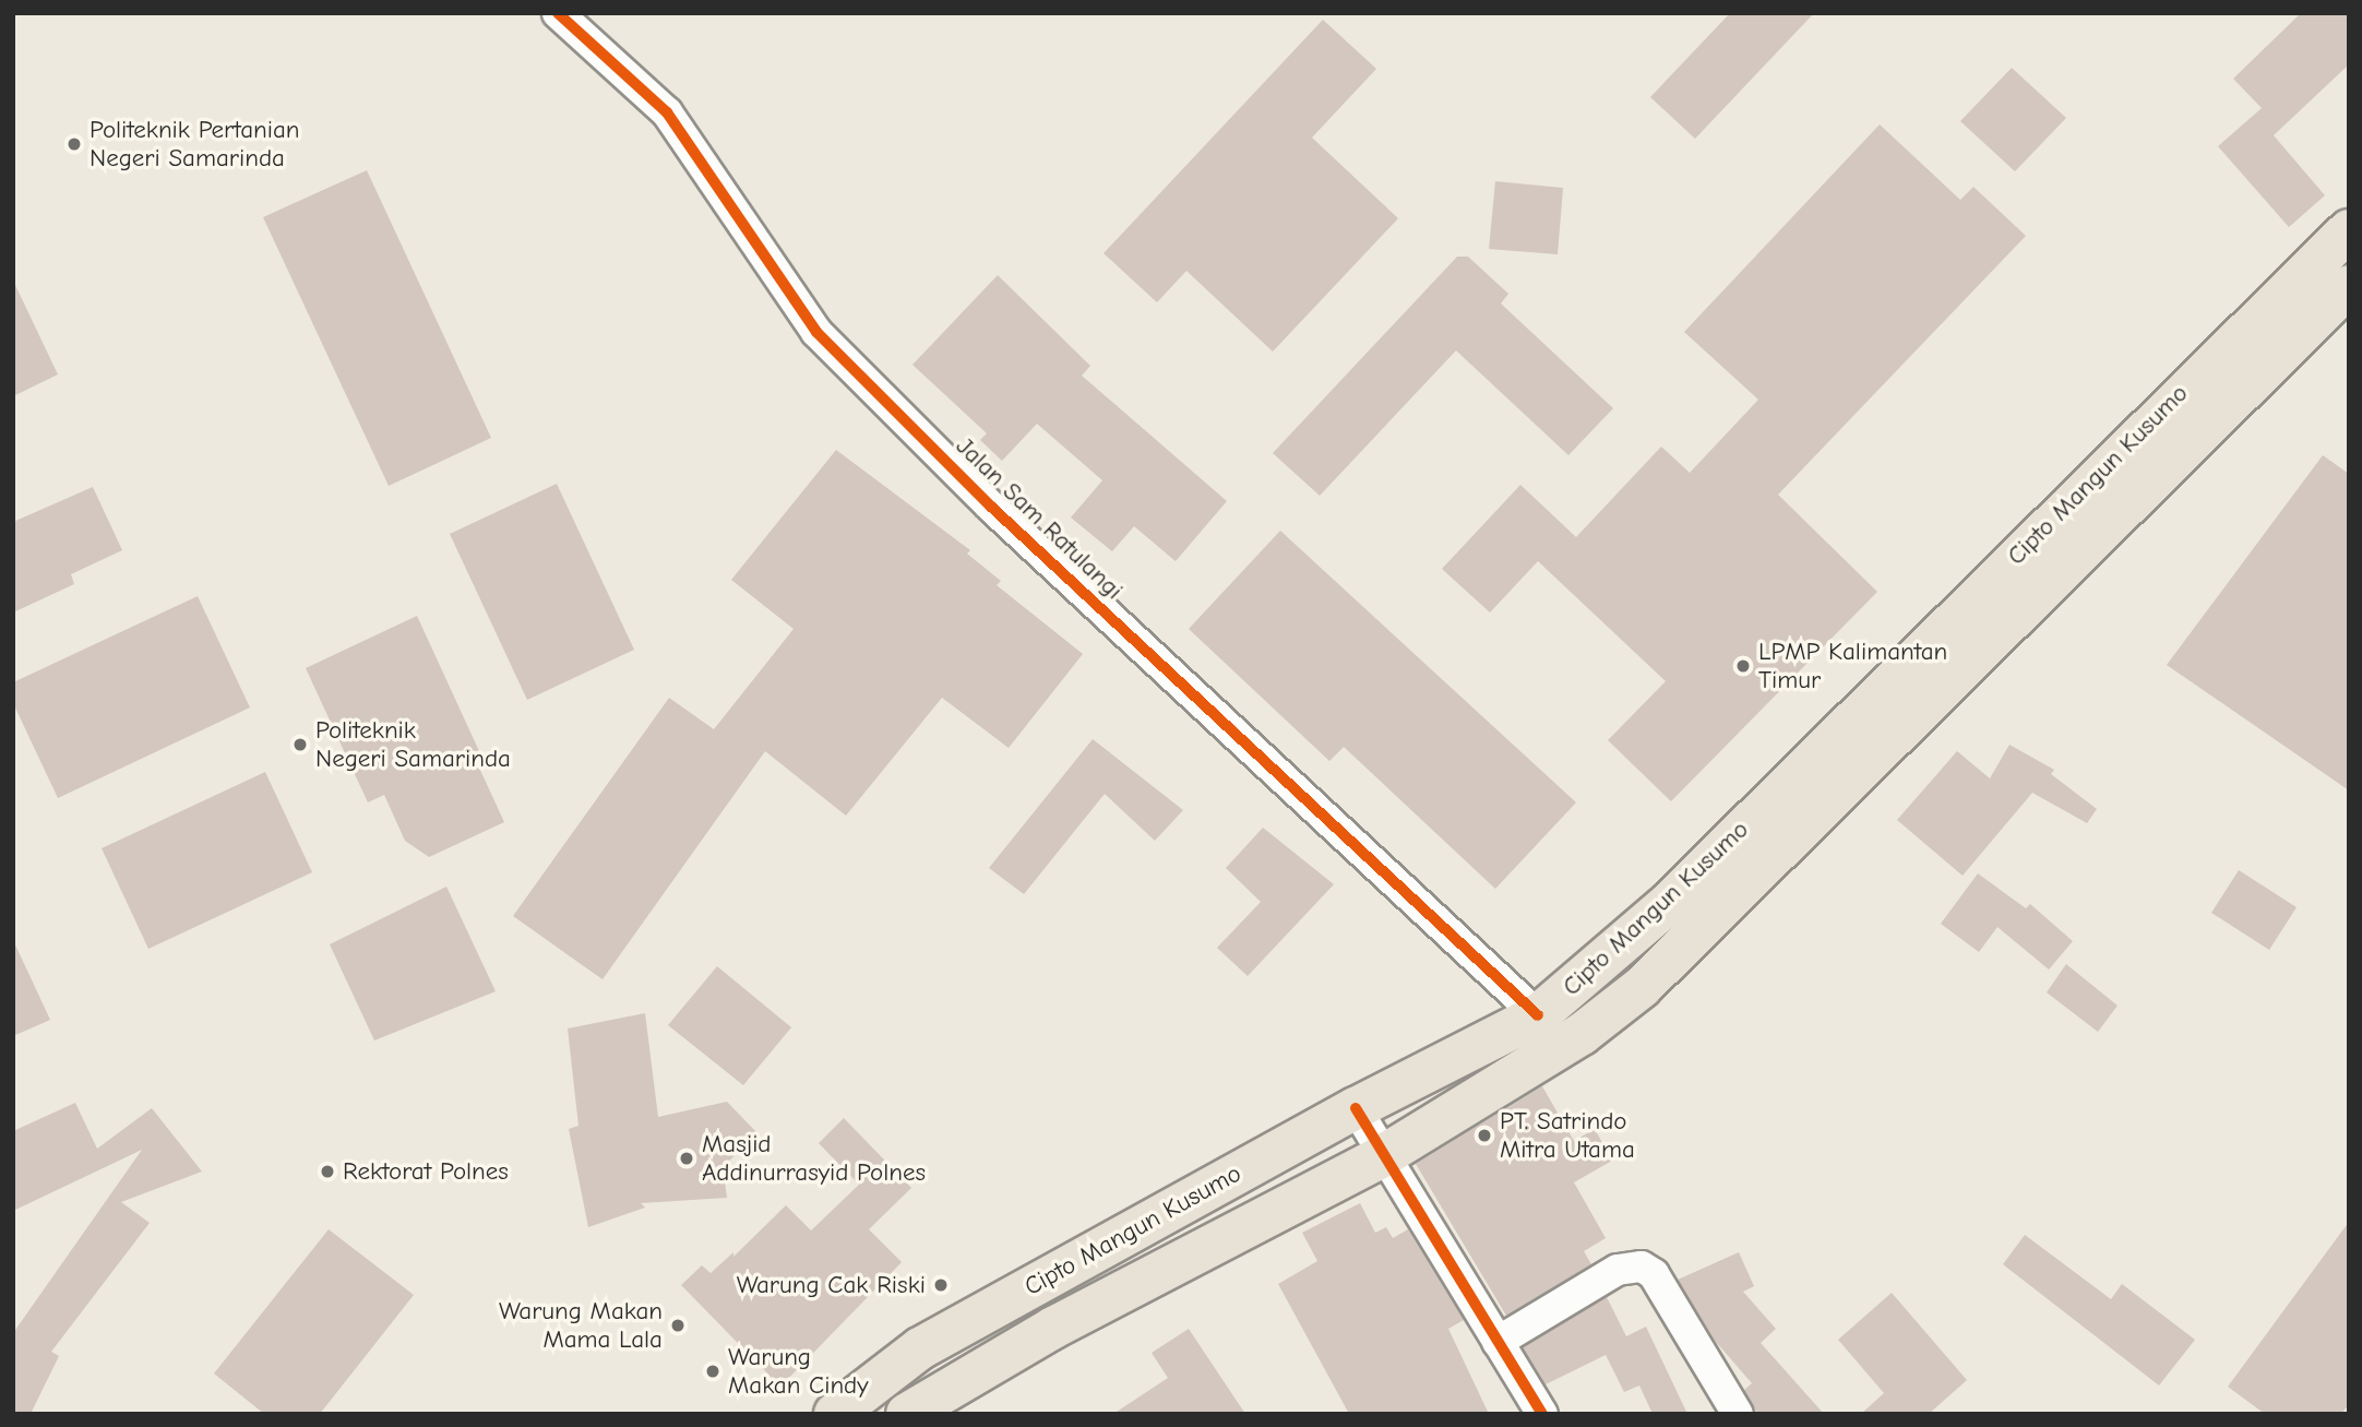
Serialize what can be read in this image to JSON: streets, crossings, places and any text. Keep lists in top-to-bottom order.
{
  "streets": {
    "highway": ["Cipto Mangun Kusumo"],
    "street": ["Jalan Sam Ratulangi"]
  },
  "crossings": [
    ["Cipto Mangun Kusumo", "Jalan Sam Ratulangi"]
  ],
  "places": [
    "Politeknik Pertanian Negeri Samarinda",
    "LPMP Kalimantan Timur",
    "Politeknik Negeri Samarinda",
    "PT. Satrindo Mitra Utama",
    "Masjid Addinurrasyid Polnes",
    "Rektorat Polnes",
    "Warung Cak Riski",
    "Warung Makan Mama Lala",
    "Warung Makan Cindy"
  ]
}
